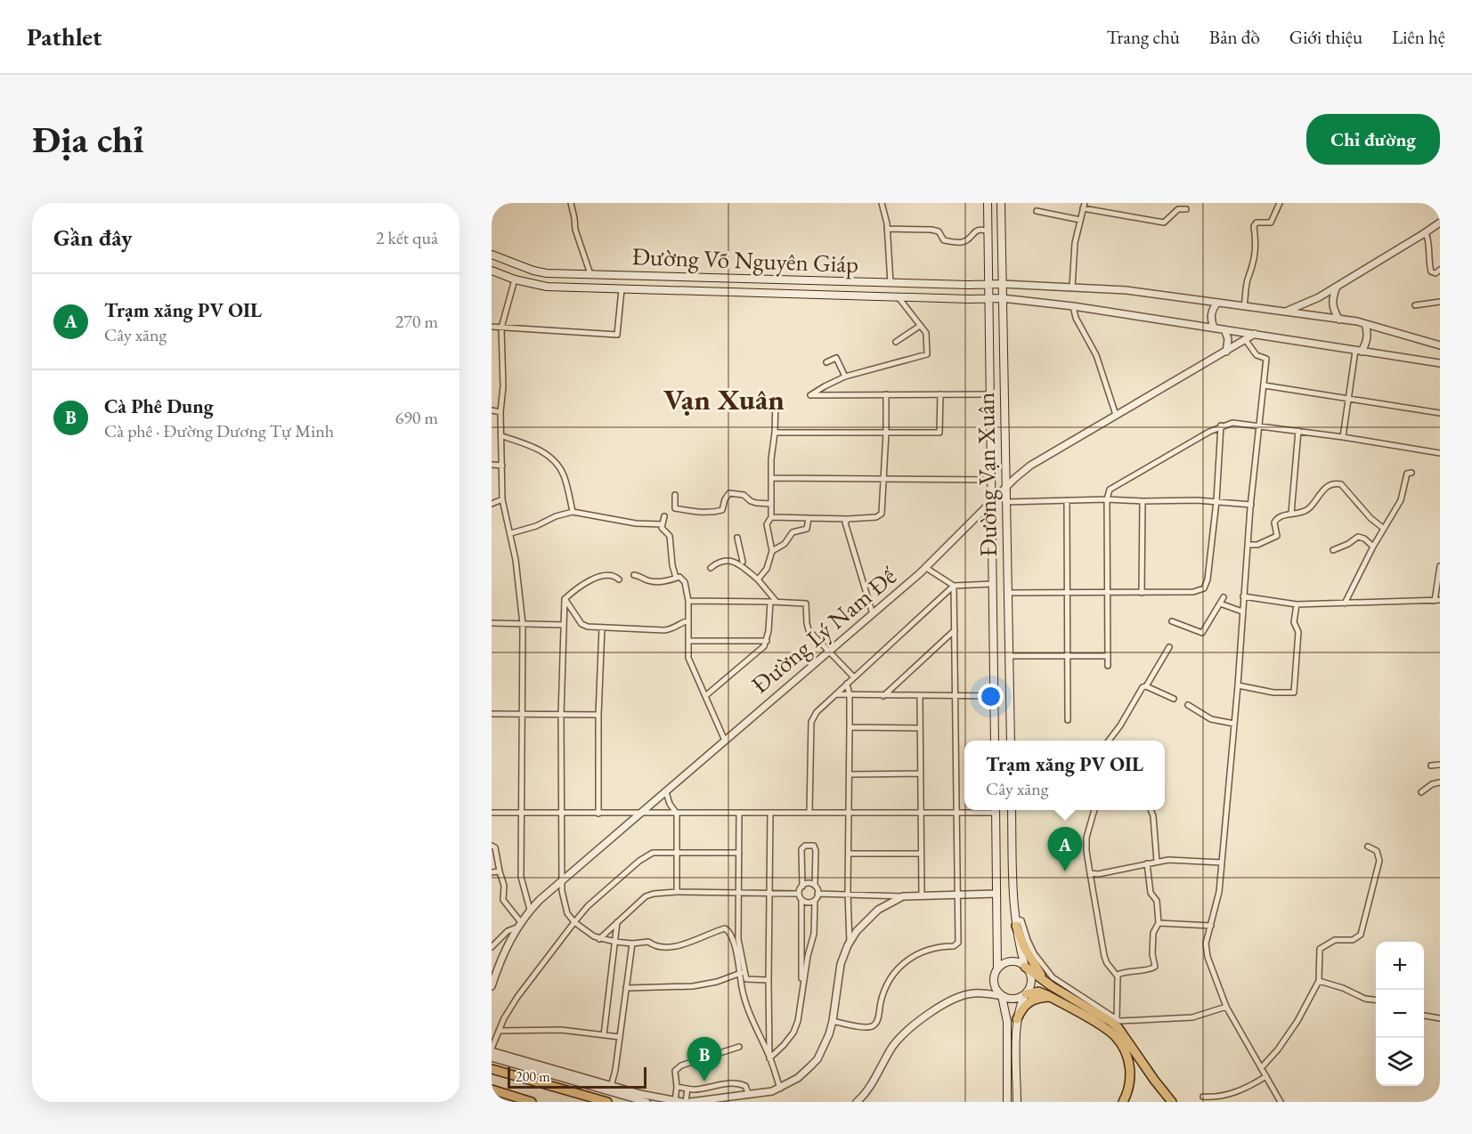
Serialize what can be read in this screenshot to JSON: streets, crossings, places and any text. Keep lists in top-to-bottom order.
{
  "streets": {
    "main road": ["Đường Võ Nguyên Giáp", "Đường Vạn Xuân"],
    "street": ["Đường Lý Nam Đế"]
  },
  "crossings": [
    ["Đường Võ Nguyên Giáp", "Đường Vạn Xuân"],
    ["Đường Vạn Xuân", "Đường Lý Nam Đế"]
  ],
  "districts": ["Vạn Xuân"],
  "scale_bar": "200 m",
  "page": {
    "header": "Pathlet",
    "nav": [
      "Trang chủ",
      "Bản đồ",
      "Giới thiệu",
      "Liên hệ"
    ],
    "buttons": "Chỉ đường",
    "title": "Địa chỉ",
    "heading": ["Gần đây", "2 kết quả"],
    "list": [
      {
        "mark": "A",
        "name": "Trạm xăng PV OIL",
        "note": "Cây xăng",
        "value": "270 m"
      },
      {
        "mark": "B",
        "name": "Cà Phê Dung",
        "note": "Cà phê · Đường Dương Tự Minh",
        "value": "690 m"
      }
    ],
    "popup": ["Trạm xăng PV OIL", "Cây xăng"],
    "pins": ["A", "B"],
    "map_buttons": ["+", "−"],
    "scale": "200 m"
  }
}
